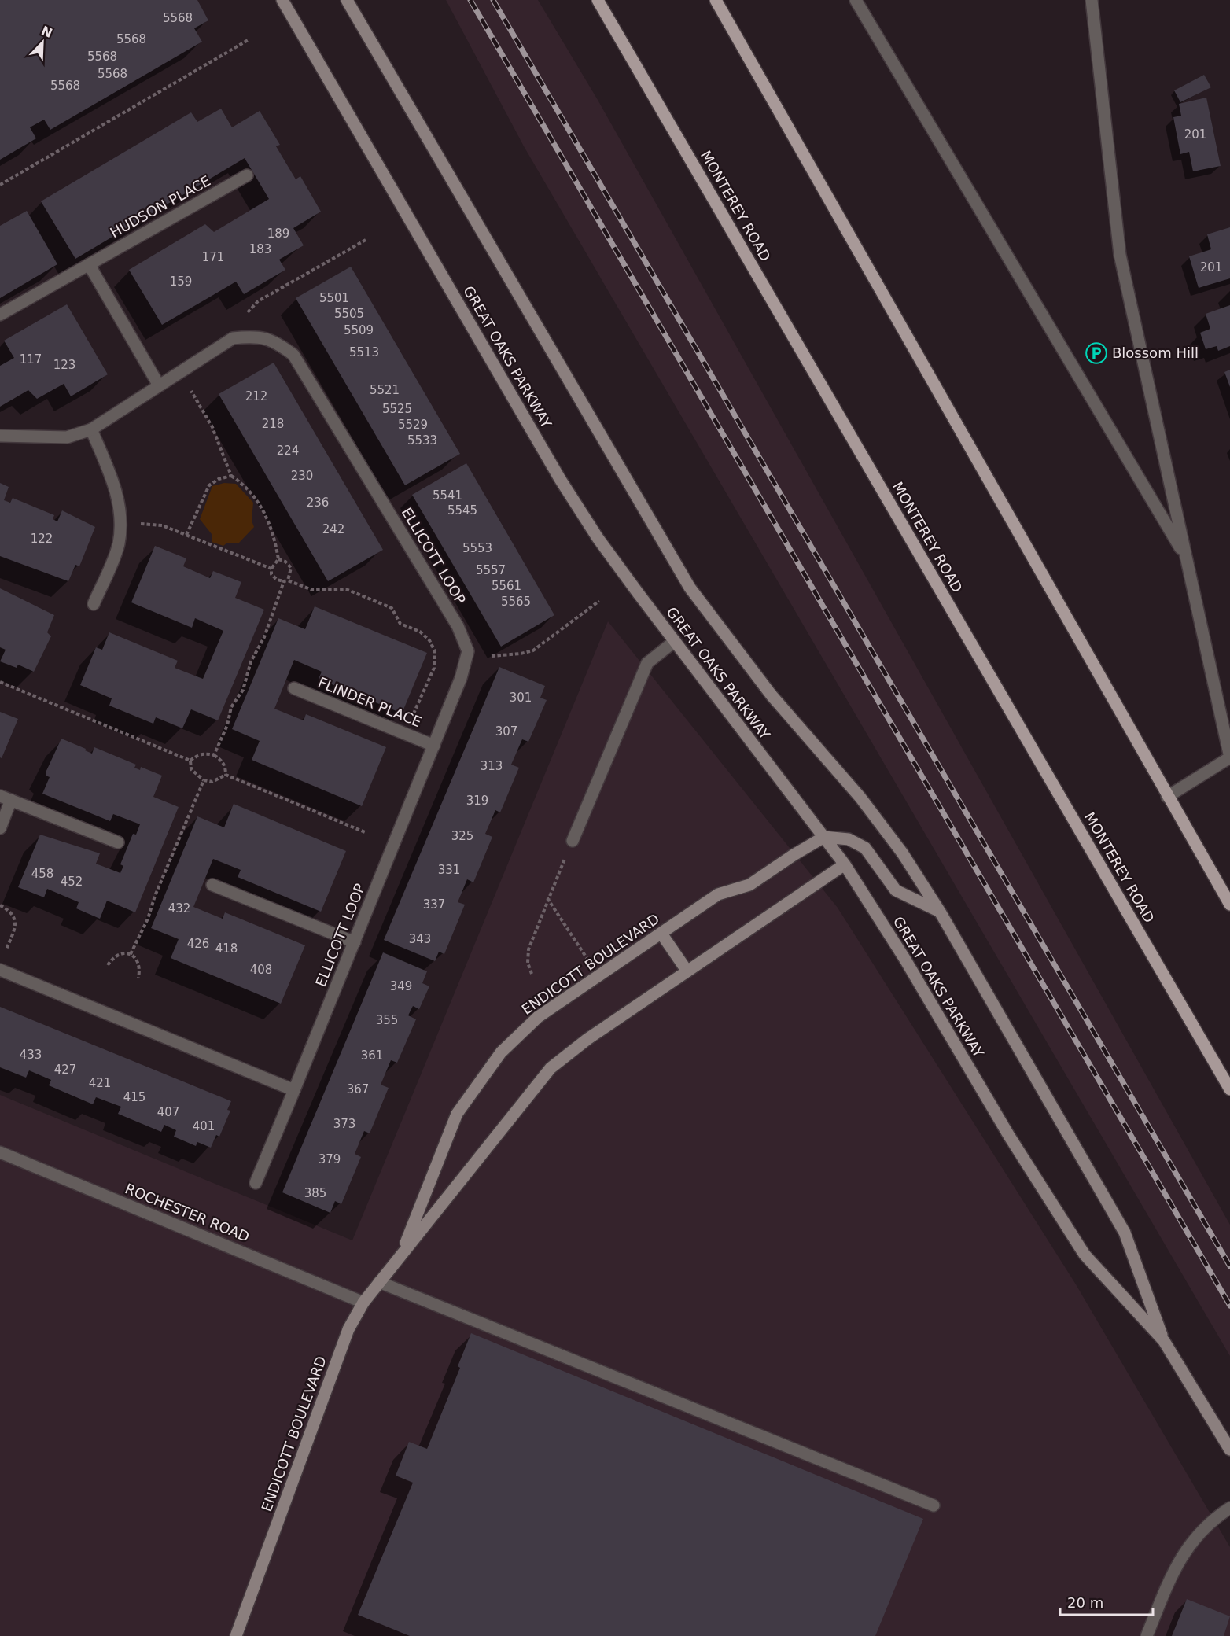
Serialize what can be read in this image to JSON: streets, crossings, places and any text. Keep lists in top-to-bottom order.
{
  "streets": {
    "main road": ["MONTEREY ROAD", "GREAT OAKS PARKWAY", "ENDICOTT BOULEVARD"],
    "street": [
      "HUDSON PLACE",
      "ELLICOTT LOOP",
      "FLINDER PLACE",
      "ROCHESTER ROAD"
    ]
  },
  "crossings": [
    ["GREAT OAKS PARKWAY", "ENDICOTT BOULEVARD"],
    ["ELLICOTT LOOP", "FLINDER PLACE"],
    ["ENDICOTT BOULEVARD", "ROCHESTER ROAD"]
  ],
  "places": {
    "parking": ["Blossom Hill"]
  },
  "house_numbers": [
    "5568",
    "5568",
    "5568",
    "5568",
    "5568",
    "201",
    "189",
    "183",
    "171",
    "201",
    "159",
    "5501",
    "5505",
    "5509",
    "5513",
    "117",
    "123",
    "5521",
    "212",
    "5525",
    "218",
    "5529",
    "5533",
    "224",
    "230",
    "5541",
    "236",
    "5545",
    "242",
    "122",
    "5553",
    "5557",
    "5561",
    "5565",
    "301",
    "307",
    "313",
    "319",
    "325",
    "331",
    "458",
    "452",
    "337",
    "432",
    "343",
    "426",
    "418",
    "408",
    "349",
    "355",
    "433",
    "361",
    "427",
    "421",
    "367",
    "415",
    "407",
    "373",
    "401",
    "379",
    "385"
  ],
  "scale_bar": "20 m",
  "north": "top right"
}
